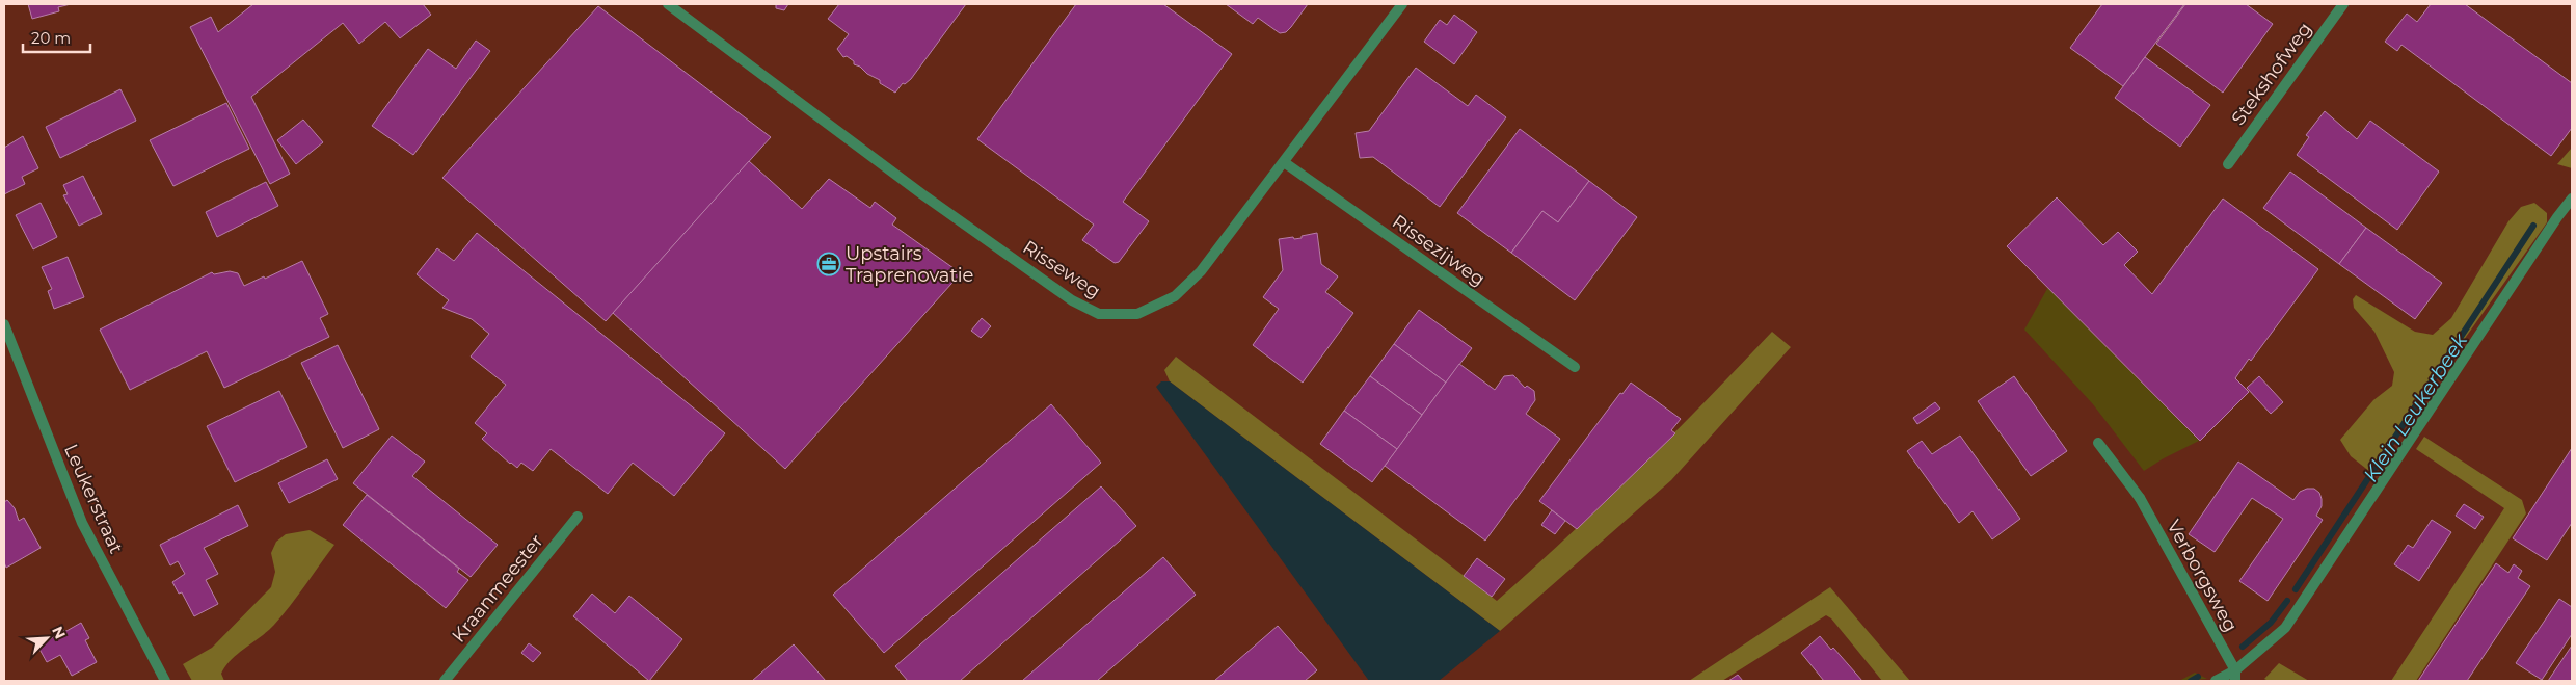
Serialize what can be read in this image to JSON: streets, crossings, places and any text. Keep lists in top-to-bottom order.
{
  "streets": {
    "street": [
      "Stekshofweg",
      "Rissezijweg",
      "Risseweg",
      "Leukerstraat",
      "Verborgsweg",
      "Kraanmeester"
    ]
  },
  "crossings": [
    ["Rissezijweg", "Risseweg"]
  ],
  "water": ["Klein Leukerbeek"],
  "places": {
    "office": ["Upstairs Traprenovatie"]
  },
  "scale_bar": "20 m",
  "north": "top right"
}
